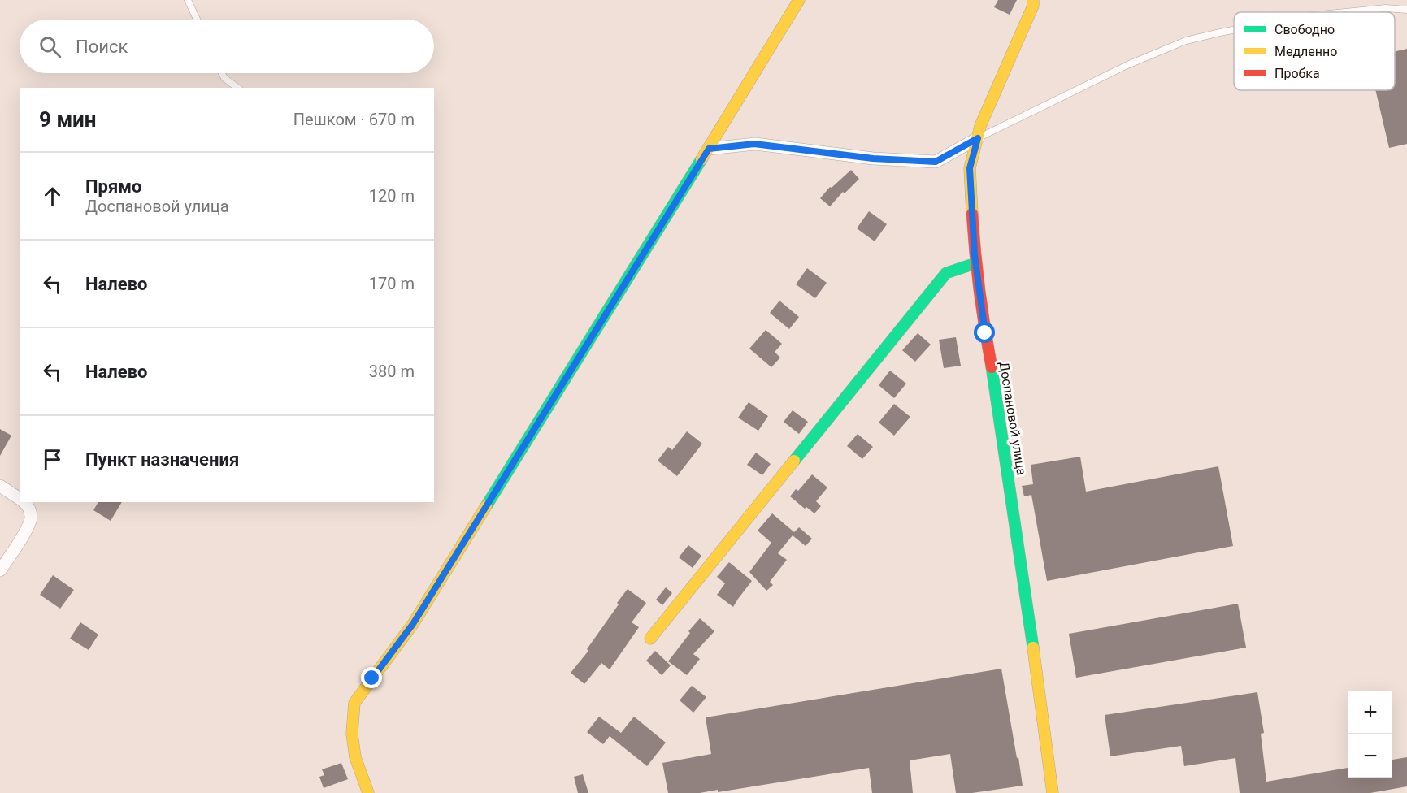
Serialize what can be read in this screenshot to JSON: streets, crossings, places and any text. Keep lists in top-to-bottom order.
{
  "streets": {
    "street": ["Доспановой улица"]
  },
  "legend": ["Свободно", "Медленно", "Пробка"],
  "page": {
    "search": "Поиск",
    "heading": ["9 мин", "Пешком · 670 m"],
    "list": [
      ["Прямо", "Доспановой улица", "120 m"],
      ["Налево", "170 m"],
      ["Налево", "380 m"],
      "Пункт назначения"
    ],
    "map_buttons": ["+", "−"]
  }
}
